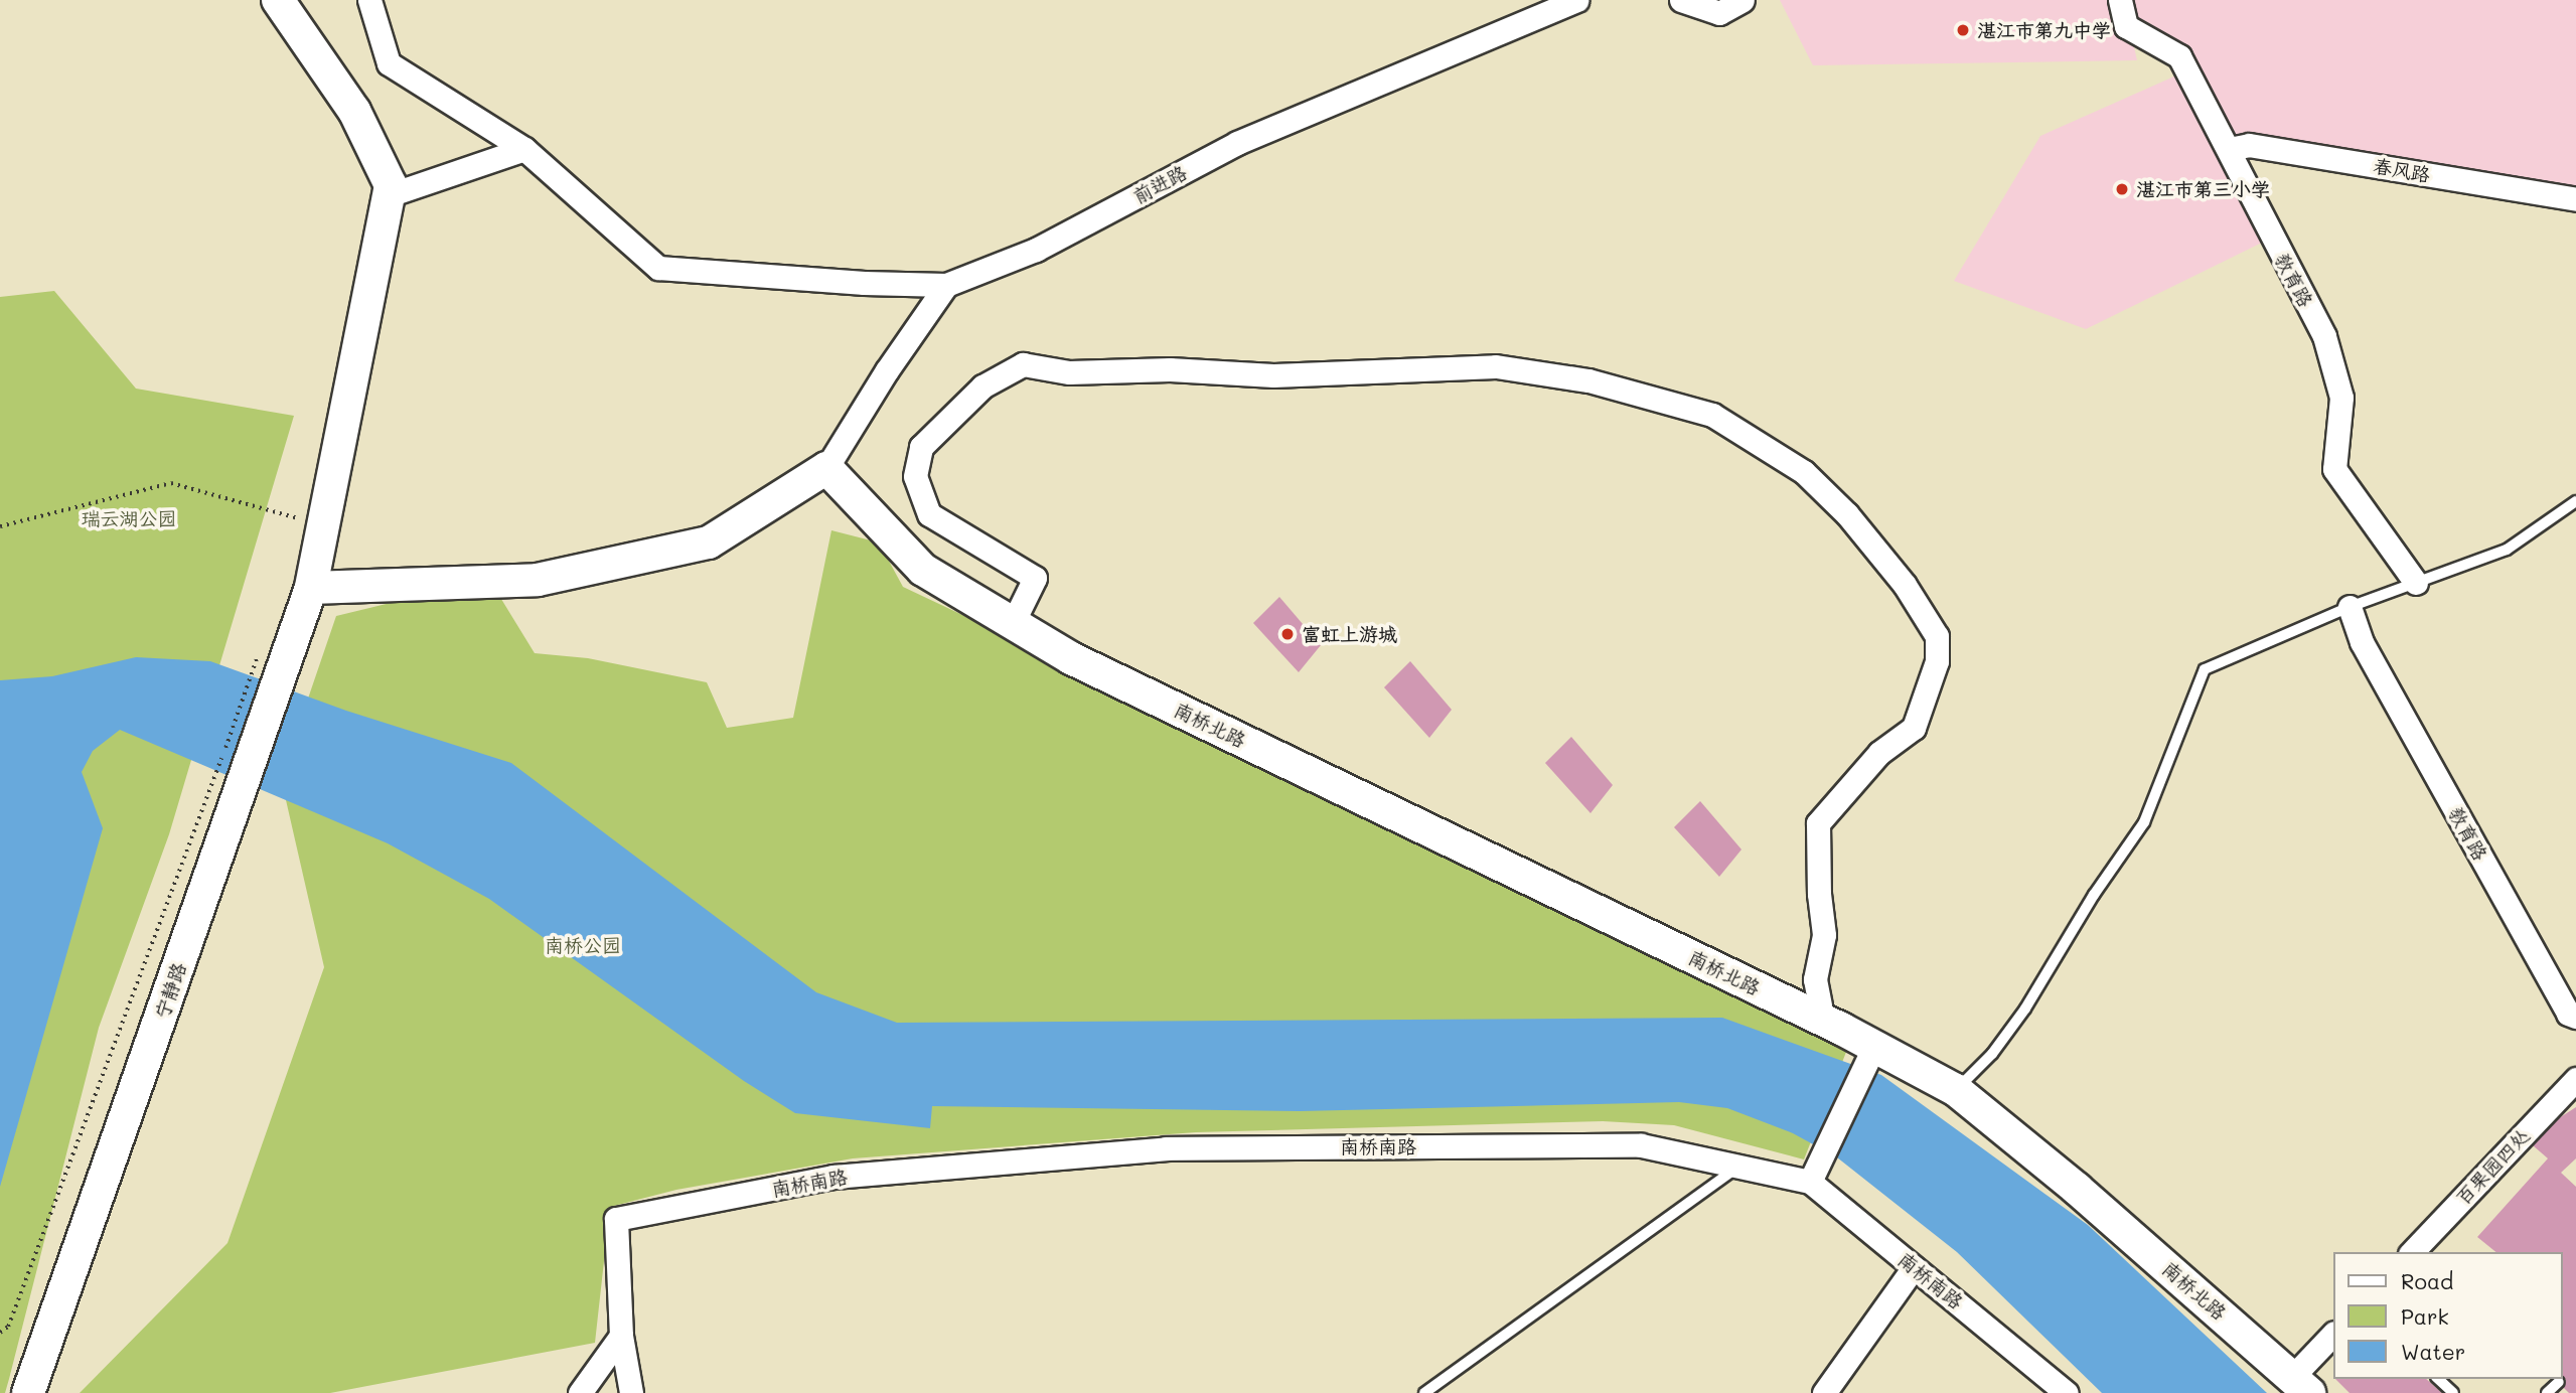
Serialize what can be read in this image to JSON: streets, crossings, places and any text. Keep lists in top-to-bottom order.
{
  "streets": {
    "street": [
      "春风路",
      "前进路",
      "教育路",
      "南桥北路",
      "宁静路",
      "南桥南路",
      "百果园四处"
    ]
  },
  "crossings": [
    ["春风路", "教育路"]
  ],
  "parks": ["瑞云湖公园", "南桥公园"],
  "places": ["湛江市第九中学", "湛江市第三小学", "富虹上游城"],
  "legend": ["Road", "Park", "Water"]
}
